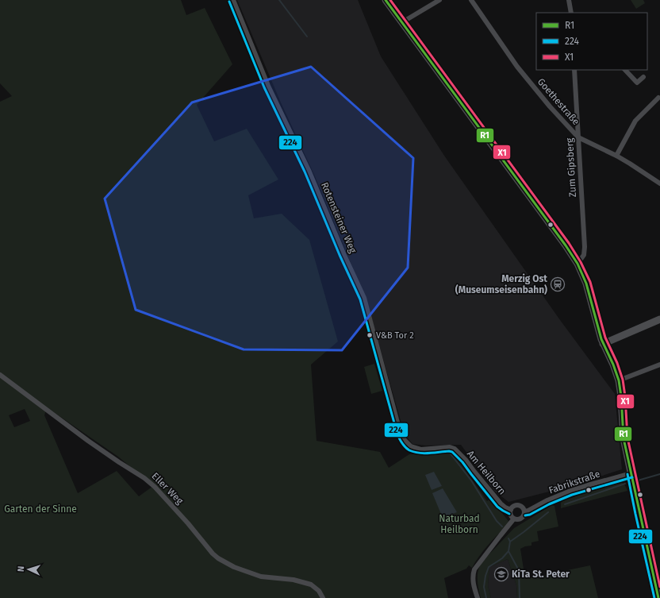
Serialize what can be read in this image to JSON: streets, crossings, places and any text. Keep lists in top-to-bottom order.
{
  "streets": {
    "street": [
      "Goethestraße",
      "Zum Gipsberg",
      "Rotensteiner Weg",
      "Am Heilborn",
      "Fabrikstraße",
      "Eller Weg"
    ]
  },
  "crossings": [
    ["Goethestraße", "Zum Gipsberg"],
    ["Rotensteiner Weg", "Am Heilborn"],
    ["Am Heilborn", "Fabrikstraße"]
  ],
  "parks": ["Garten der Sinne", "Naturbad Heilborn"],
  "places": {
    "station": ["Merzig Ost (Museumseisenbahn)"],
    "other": ["V&B Tor 2"],
    "school or university": ["KiTa St. Peter"]
  },
  "lines": ["transit line R1", "transit line X1", "transit line 224"],
  "legend": ["R1", "224", "X1"],
  "north": "left"
}
